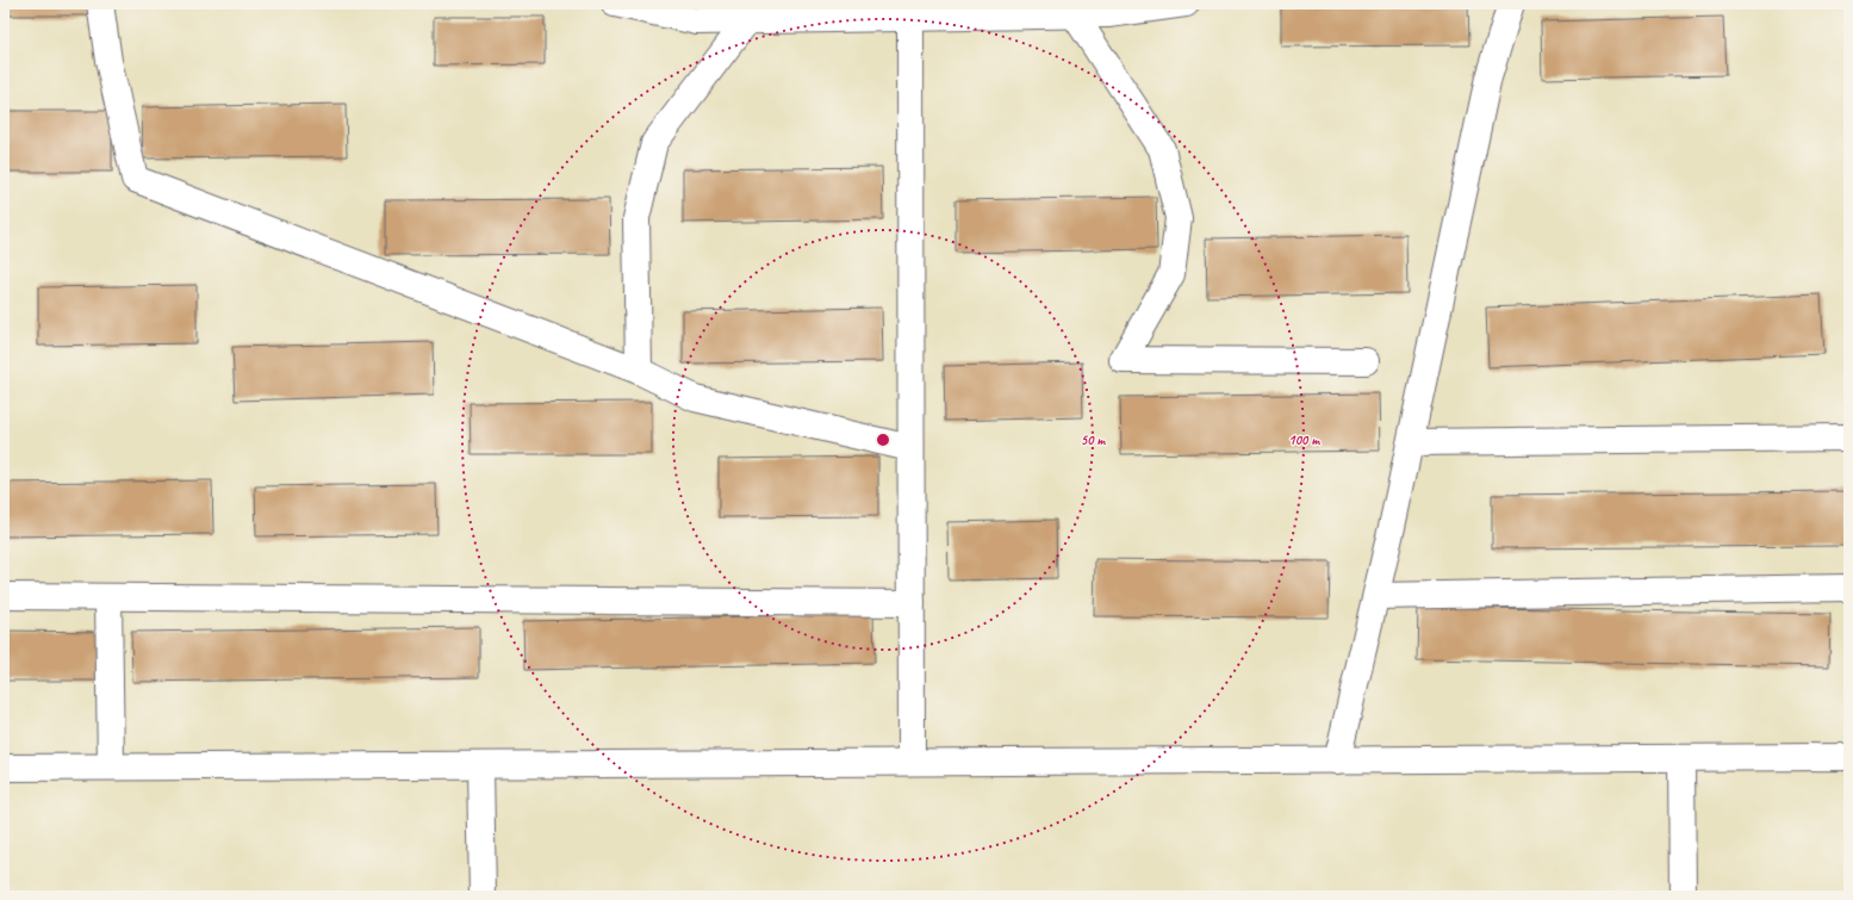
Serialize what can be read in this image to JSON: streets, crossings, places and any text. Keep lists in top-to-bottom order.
{
  "rings": ["50 m", "100 m"]
}
